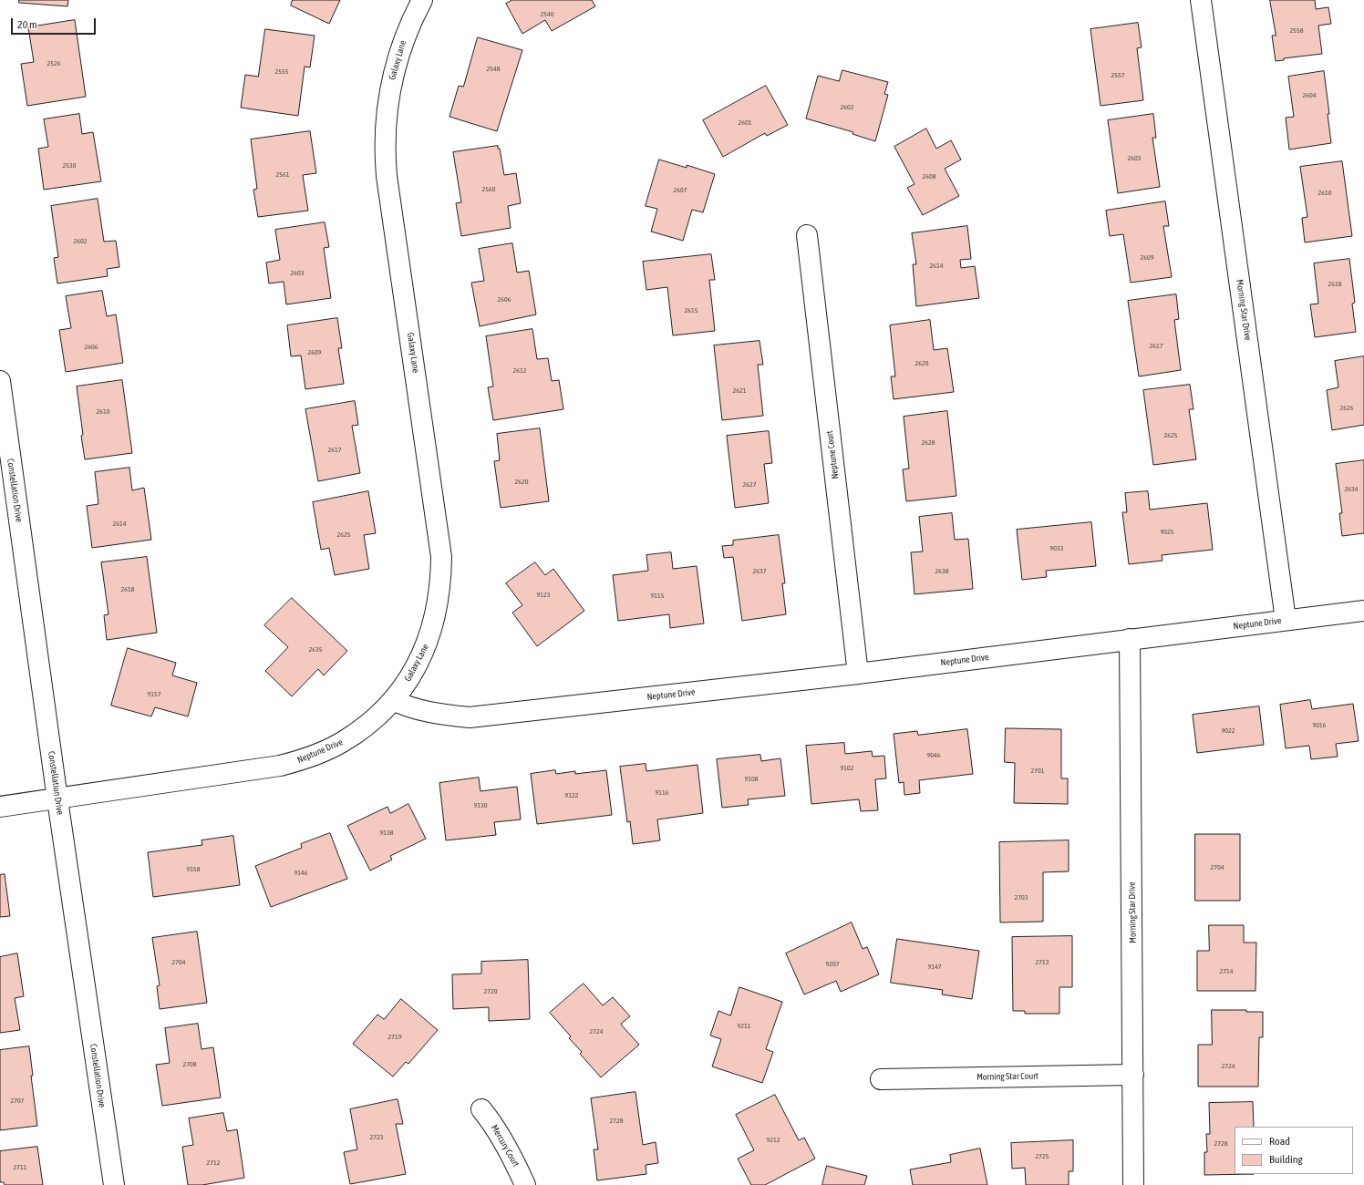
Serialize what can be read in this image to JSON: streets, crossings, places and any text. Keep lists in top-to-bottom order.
{
  "streets": {
    "street": [
      "Galaxy Lane",
      "Morning Star Drive",
      "Neptune Court",
      "Constellation Drive",
      "Neptune Drive",
      "Morning Star Court",
      "Mercury Court"
    ]
  },
  "crossings": [
    ["Galaxy Lane", "Neptune Drive"],
    ["Morning Star Drive", "Neptune Drive"],
    ["Morning Star Drive", "Morning Star Court"],
    ["Neptune Court", "Neptune Drive"],
    ["Constellation Drive", "Neptune Drive"]
  ],
  "house_numbers": [
    "2540",
    "2558",
    "2526",
    "2548",
    "2555",
    "2557",
    "2604",
    "2602",
    "2601",
    "2603",
    "2530",
    "2561",
    "2608",
    "2560",
    "2607",
    "2610",
    "2602",
    "2609",
    "2614",
    "2603",
    "2618",
    "2606",
    "2615",
    "2617",
    "2606",
    "2609",
    "2620",
    "2612",
    "2621",
    "2626",
    "2610",
    "2625",
    "2628",
    "2617",
    "2620",
    "2627",
    "2634",
    "2614",
    "9025",
    "2625",
    "9033",
    "2637",
    "2638",
    "2618",
    "9123",
    "9115",
    "2635",
    "9157",
    "9016",
    "9022",
    "9046",
    "9102",
    "2701",
    "9108",
    "9116",
    "9122",
    "9130",
    "9138",
    "2704",
    "9158",
    "9146",
    "2703",
    "2704",
    "2713",
    "9207",
    "9147",
    "2714",
    "2720",
    "9211",
    "2724",
    "2719",
    "2708",
    "2724",
    "2707",
    "2728",
    "2723",
    "9212",
    "2728",
    "2725",
    "2712",
    "2711"
  ],
  "legend": ["Road", "Building"],
  "scale_bar": "20 m"
}
